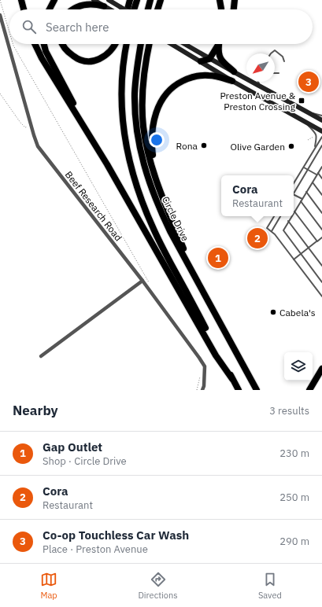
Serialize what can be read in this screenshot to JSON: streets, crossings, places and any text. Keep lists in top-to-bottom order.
{
  "streets": {
    "highway": ["Circle Drive"],
    "street": ["Beef Research Road"]
  },
  "places": {
    "transit": ["Preston Avenue & Preston Crossing"],
    "other": ["Rona", "Olive Garden", "Cabela's"]
  },
  "north": "bottom left",
  "page": {
    "search": "Search here",
    "pins": ["3", "2", "1"],
    "popup": ["Cora", "Restaurant"],
    "heading": ["Nearby", "3 results"],
    "list": [
      {
        "mark": "1",
        "name": "Gap Outlet",
        "note": "Shop · Circle Drive",
        "value": "230 m"
      },
      {
        "mark": "2",
        "name": "Cora",
        "note": "Restaurant",
        "value": "250 m"
      },
      {
        "mark": "3",
        "name": "Co-op Touchless Car Wash",
        "note": "Place · Preston Avenue",
        "value": "290 m"
      }
    ],
    "nav": ["Map", "Directions", "Saved"]
  }
}
